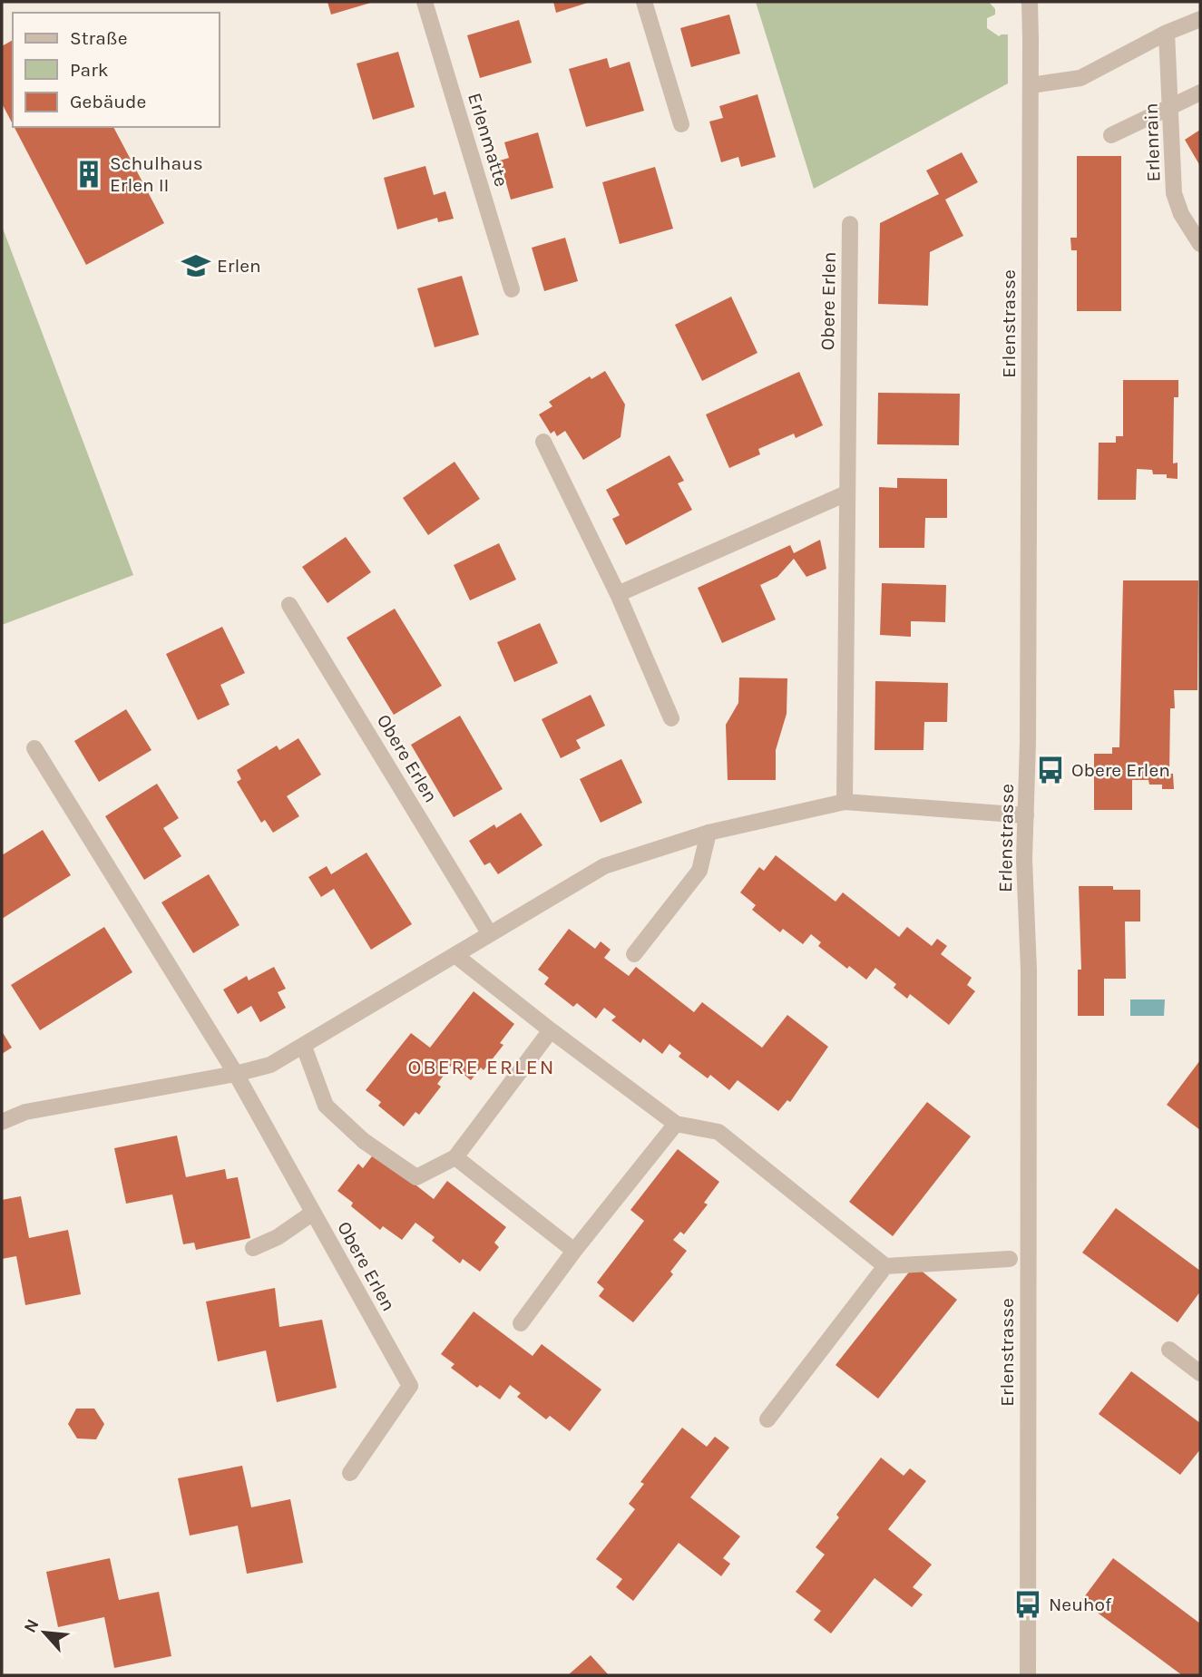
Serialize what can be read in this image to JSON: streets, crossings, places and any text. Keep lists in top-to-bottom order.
{
  "streets": {
    "street": [
      "Erlenmatte",
      "Erlenrain",
      "Obere Erlen",
      "Erlenstrasse"
    ]
  },
  "districts": ["OBERE ERLEN"],
  "places": {
    "building": ["Schulhaus Erlen II"],
    "school or university": ["Erlen"],
    "bus stop": ["Obere Erlen", "Neuhof"]
  },
  "legend": ["Straße", "Park", "Gebäude"],
  "north": "top left"
}
